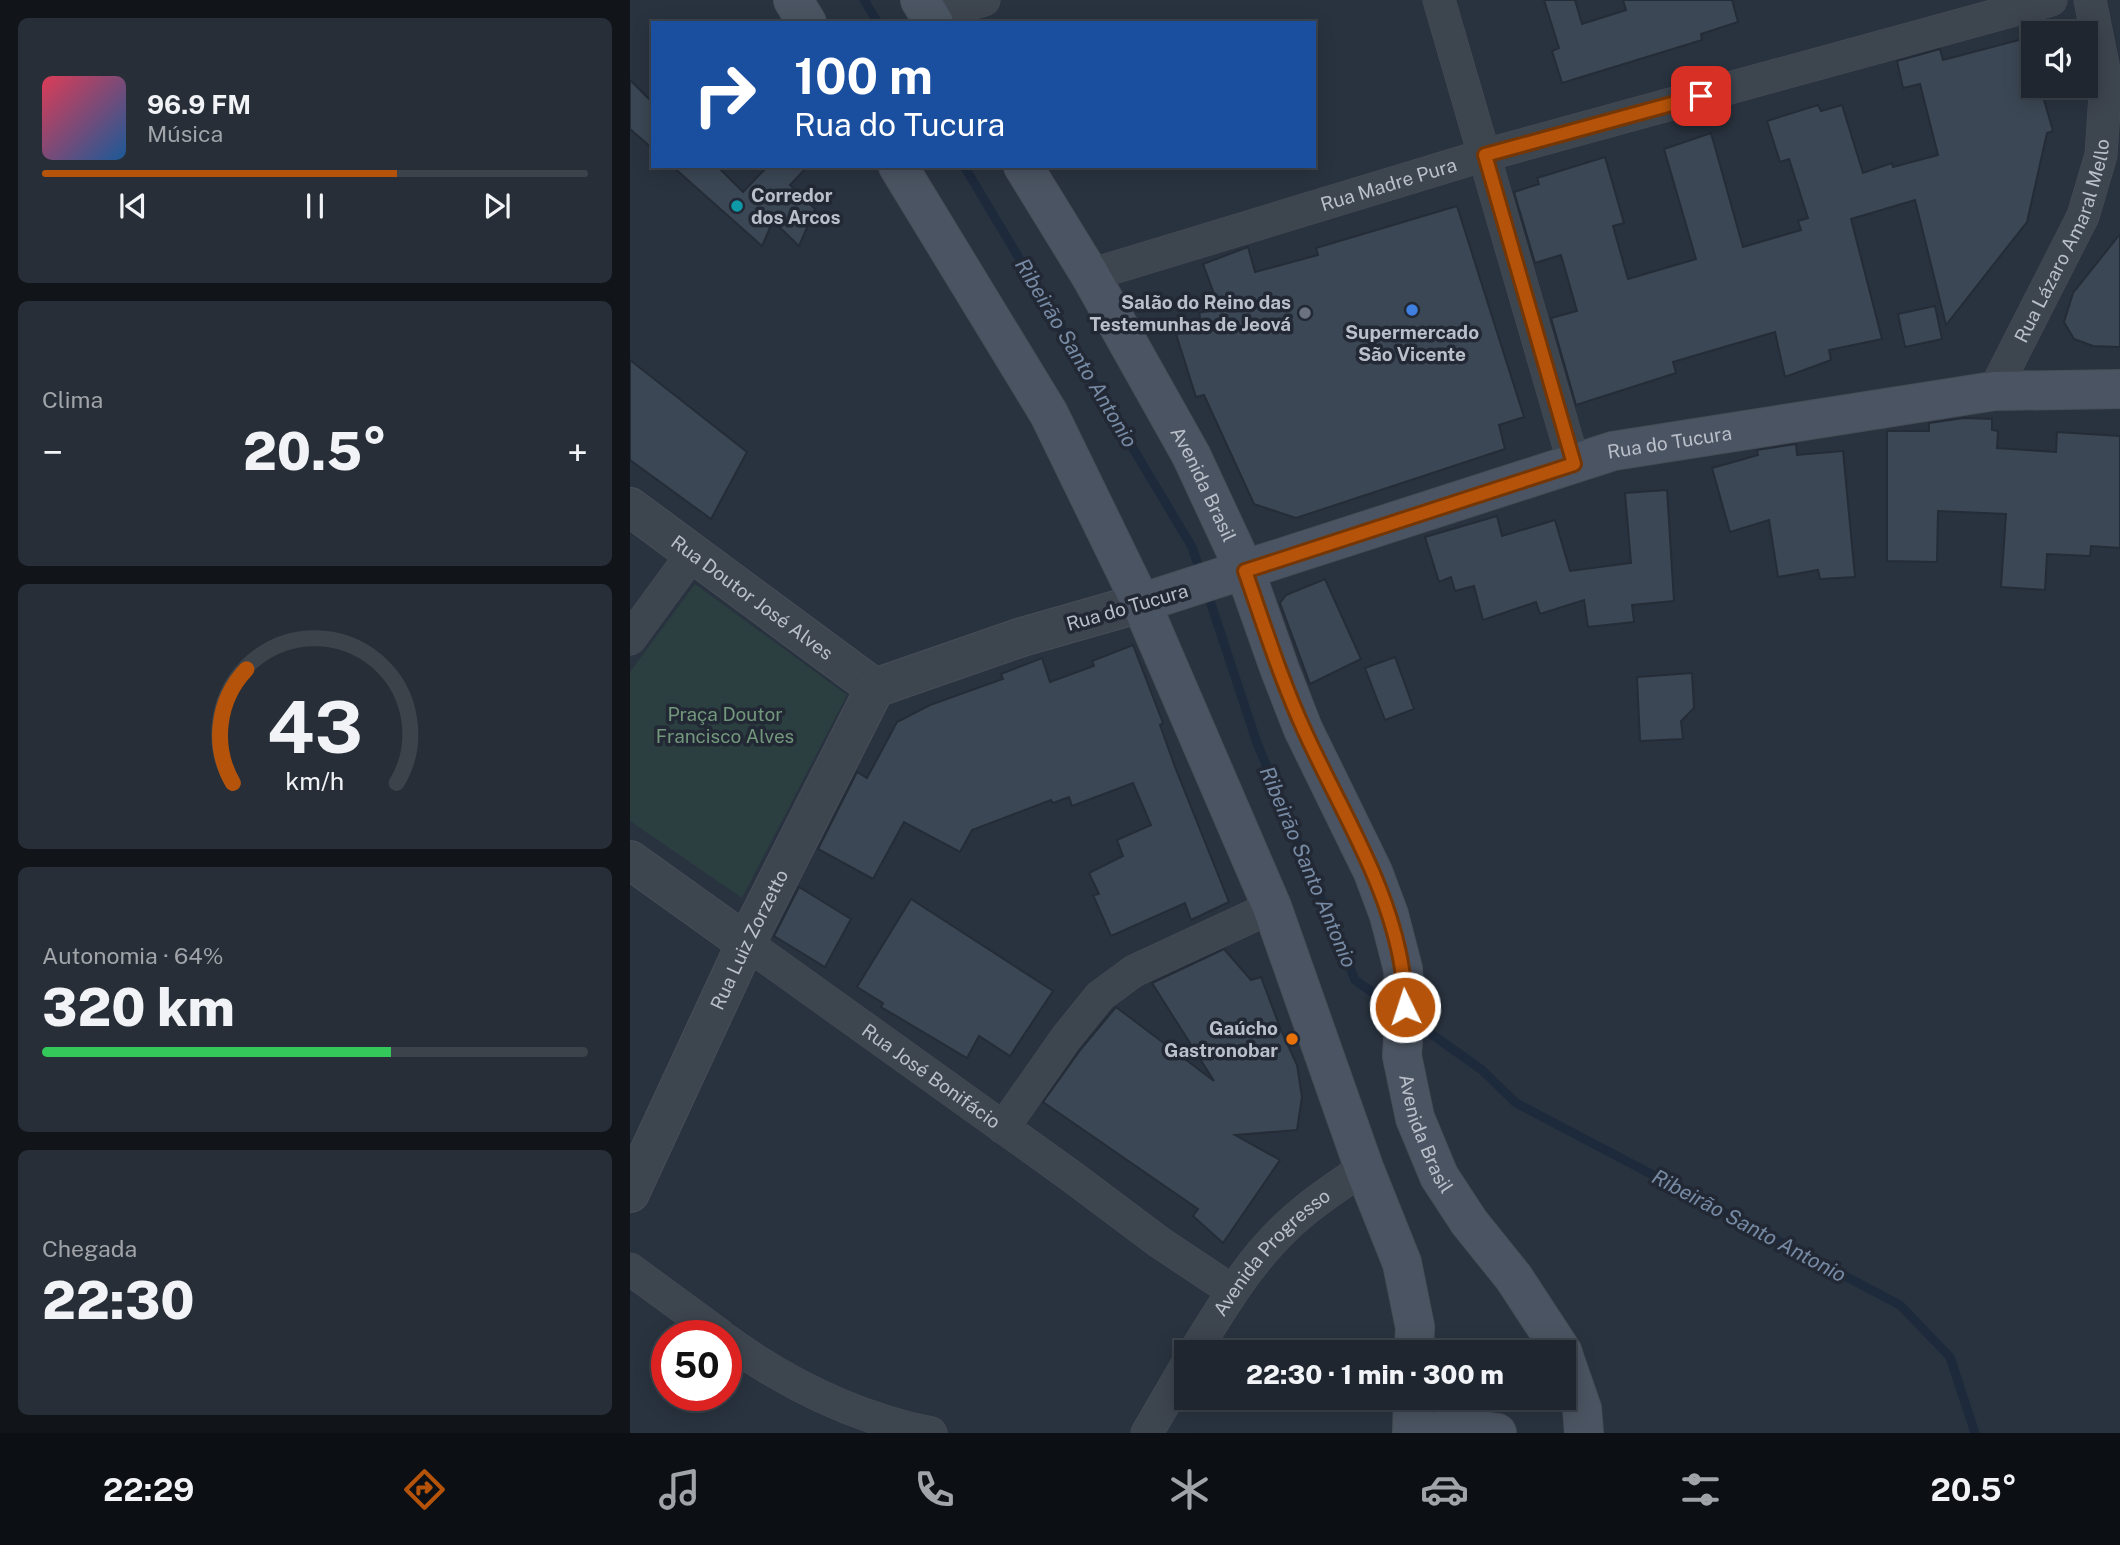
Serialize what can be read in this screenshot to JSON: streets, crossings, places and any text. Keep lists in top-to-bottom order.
{
  "streets": {
    "main road": ["Rua do Tucura", "Avenida Brasil"],
    "street": [
      "Rua Madre Pura",
      "Rua Lázaro Amaral Mello",
      "Rua Doutor José Alves",
      "Rua Luiz Zorzetto",
      "Rua José Bonifácio",
      "Avenida Progresso"
    ]
  },
  "crossings": [
    ["Rua Madre Pura", "Avenida Brasil"],
    ["Rua Lázaro Amaral Mello", "Rua do Tucura"],
    ["Rua do Tucura", "Avenida Brasil"],
    ["Rua do Tucura", "Rua Doutor José Alves"],
    ["Rua do Tucura", "Rua Luiz Zorzetto"],
    ["Rua Doutor José Alves", "Rua Luiz Zorzetto"],
    ["Rua Luiz Zorzetto", "Rua José Bonifácio"],
    ["Rua José Bonifácio", "Avenida Progresso"]
  ],
  "water": ["Ribeirão Santo Antonio"],
  "parks": ["Praça Doutor Francisco Alves"],
  "places": [
    "Corredor dos Arcos",
    "Supermercado São Vicente",
    "Salão do Reino das Testemunhas de Jeová",
    "Gaúcho Gastronobar"
  ],
  "page": {
    "turn": ["100 m", "Rua do Tucura"],
    "song": ["96.9 FM", "Música"],
    "tile": [
      "Clima",
      ["Autonomia · 64%", "320 km"],
      ["Chegada", "22:30"]
    ],
    "heat": ["−", "20.5°", "+"],
    "limit": "50",
    "trip": "22:30 · 1 min · 300 m",
    "tabs": ["22:29", "20.5°"],
    "gauge": ["43", "km/h"]
  }
}
